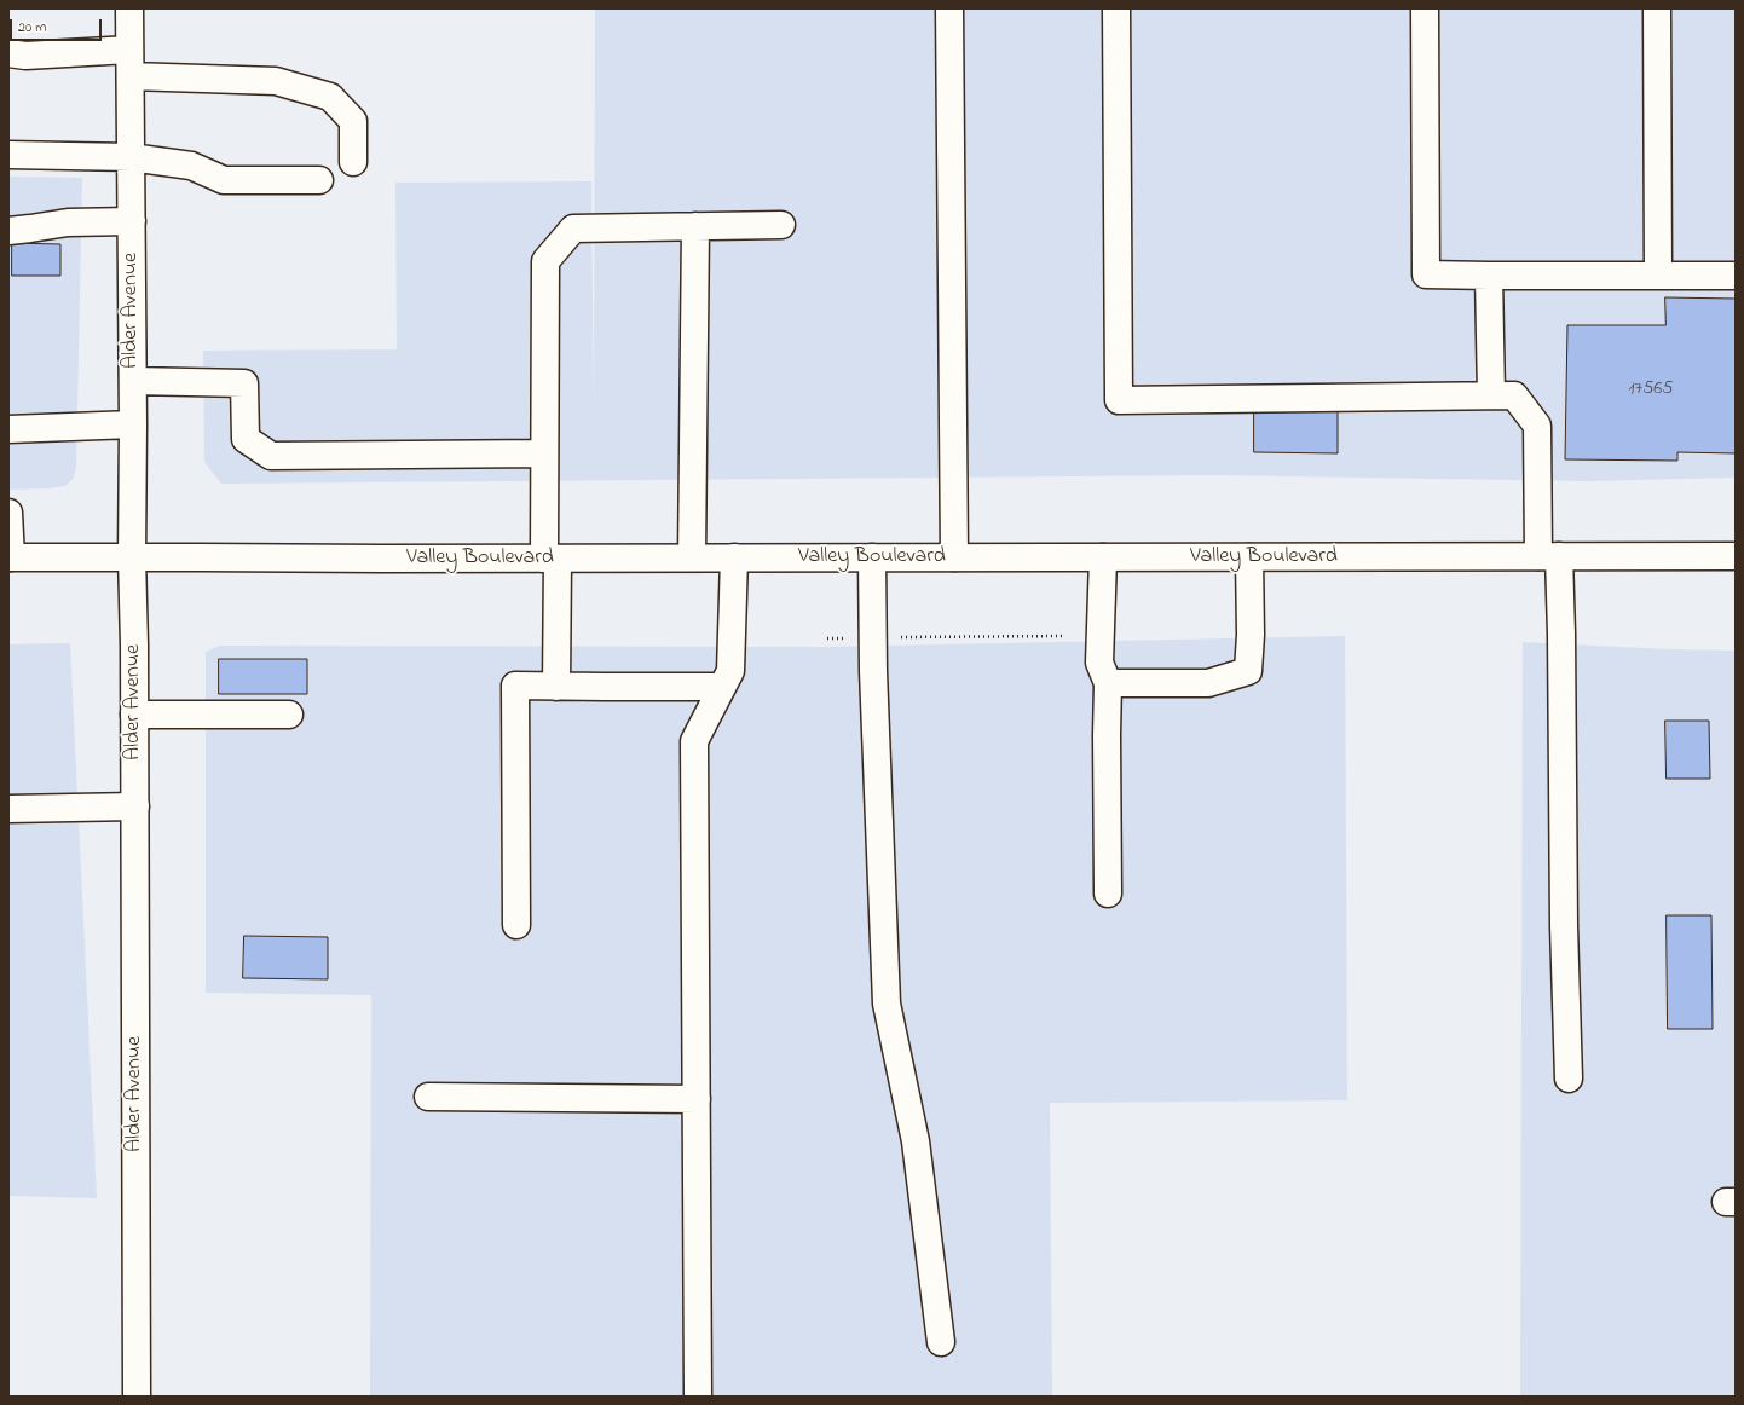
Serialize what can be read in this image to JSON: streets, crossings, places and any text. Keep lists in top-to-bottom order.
{
  "streets": {
    "main road": ["Alder Avenue", "Valley Boulevard"]
  },
  "crossings": [
    ["Alder Avenue", "Valley Boulevard"]
  ],
  "house_numbers": ["17565"],
  "scale_bar": "20 m"
}
